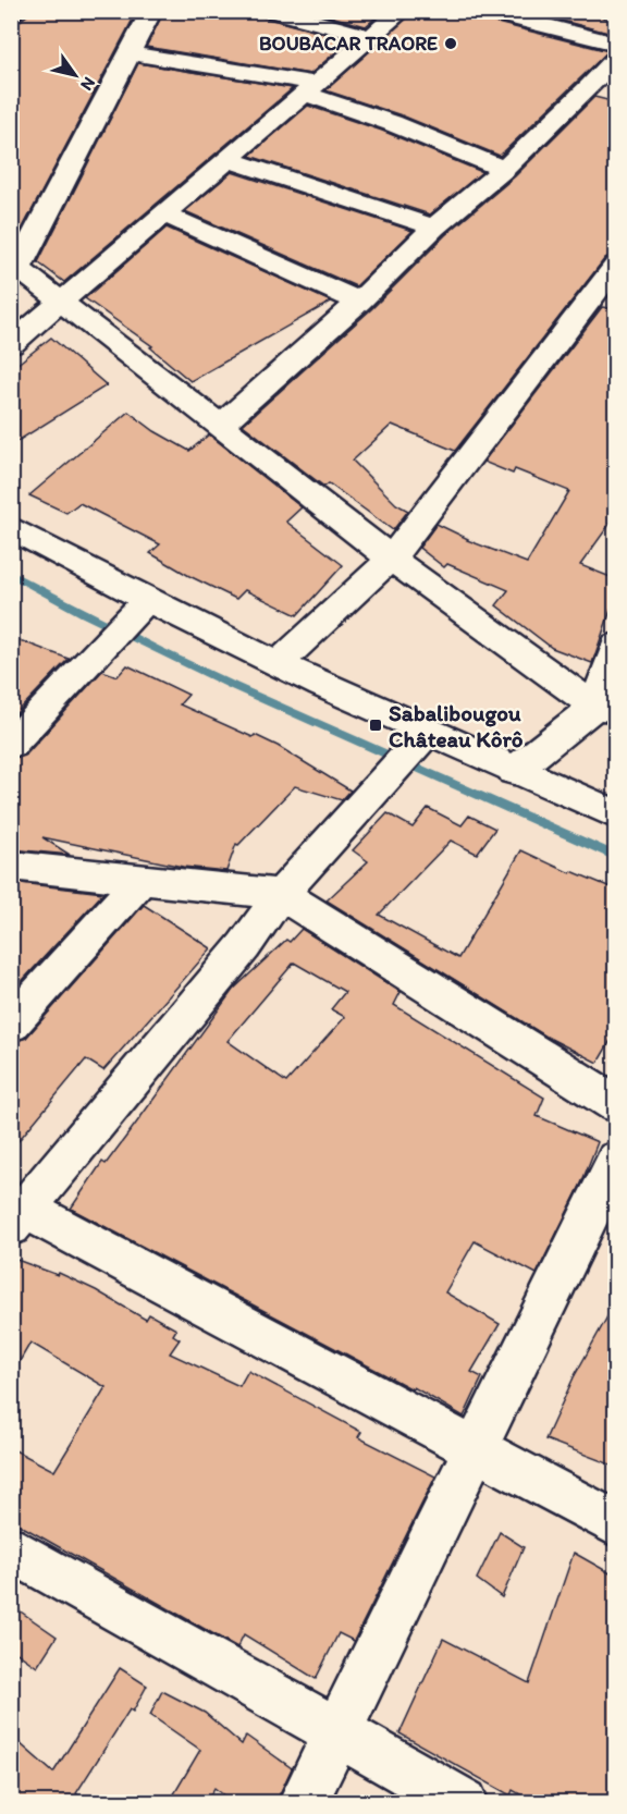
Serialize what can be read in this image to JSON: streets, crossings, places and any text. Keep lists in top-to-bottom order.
{
  "places": {
    "other": ["BOUBACAR TRAORE"],
    "transit": ["Sabalibougou Château Kôrô"]
  },
  "north": "bottom right"
}
